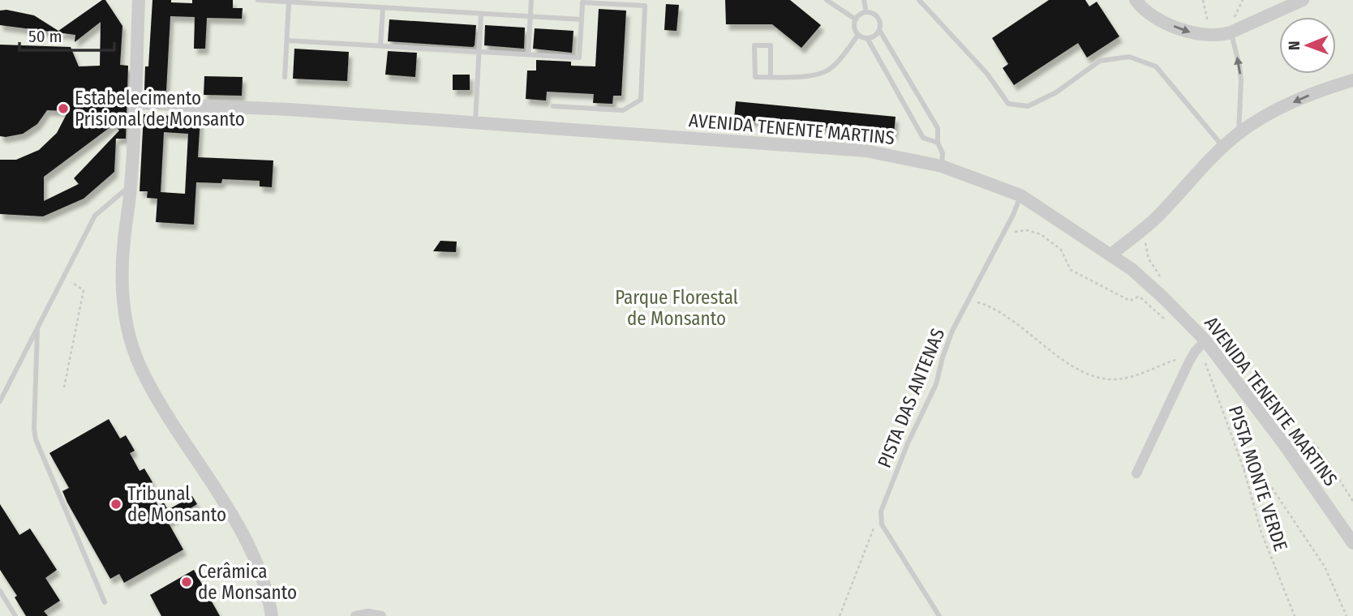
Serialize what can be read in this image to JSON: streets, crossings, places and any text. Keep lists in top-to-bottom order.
{
  "streets": {
    "street": ["AVENIDA TENENTE MARTINS"],
    "lane": ["PISTA DAS ANTENAS"],
    "path": ["PISTA MONTE VERDE"]
  },
  "crossings": [
    ["AVENIDA TENENTE MARTINS", "PISTA DAS ANTENAS"]
  ],
  "parks": ["Parque Florestal de Monsanto"],
  "places": ["Estabelecimento Prisional de Monsanto", "Tribunal de Monsanto", "Cerâmica de Monsanto"],
  "scale_bar": "50 m",
  "north": "left"
}
